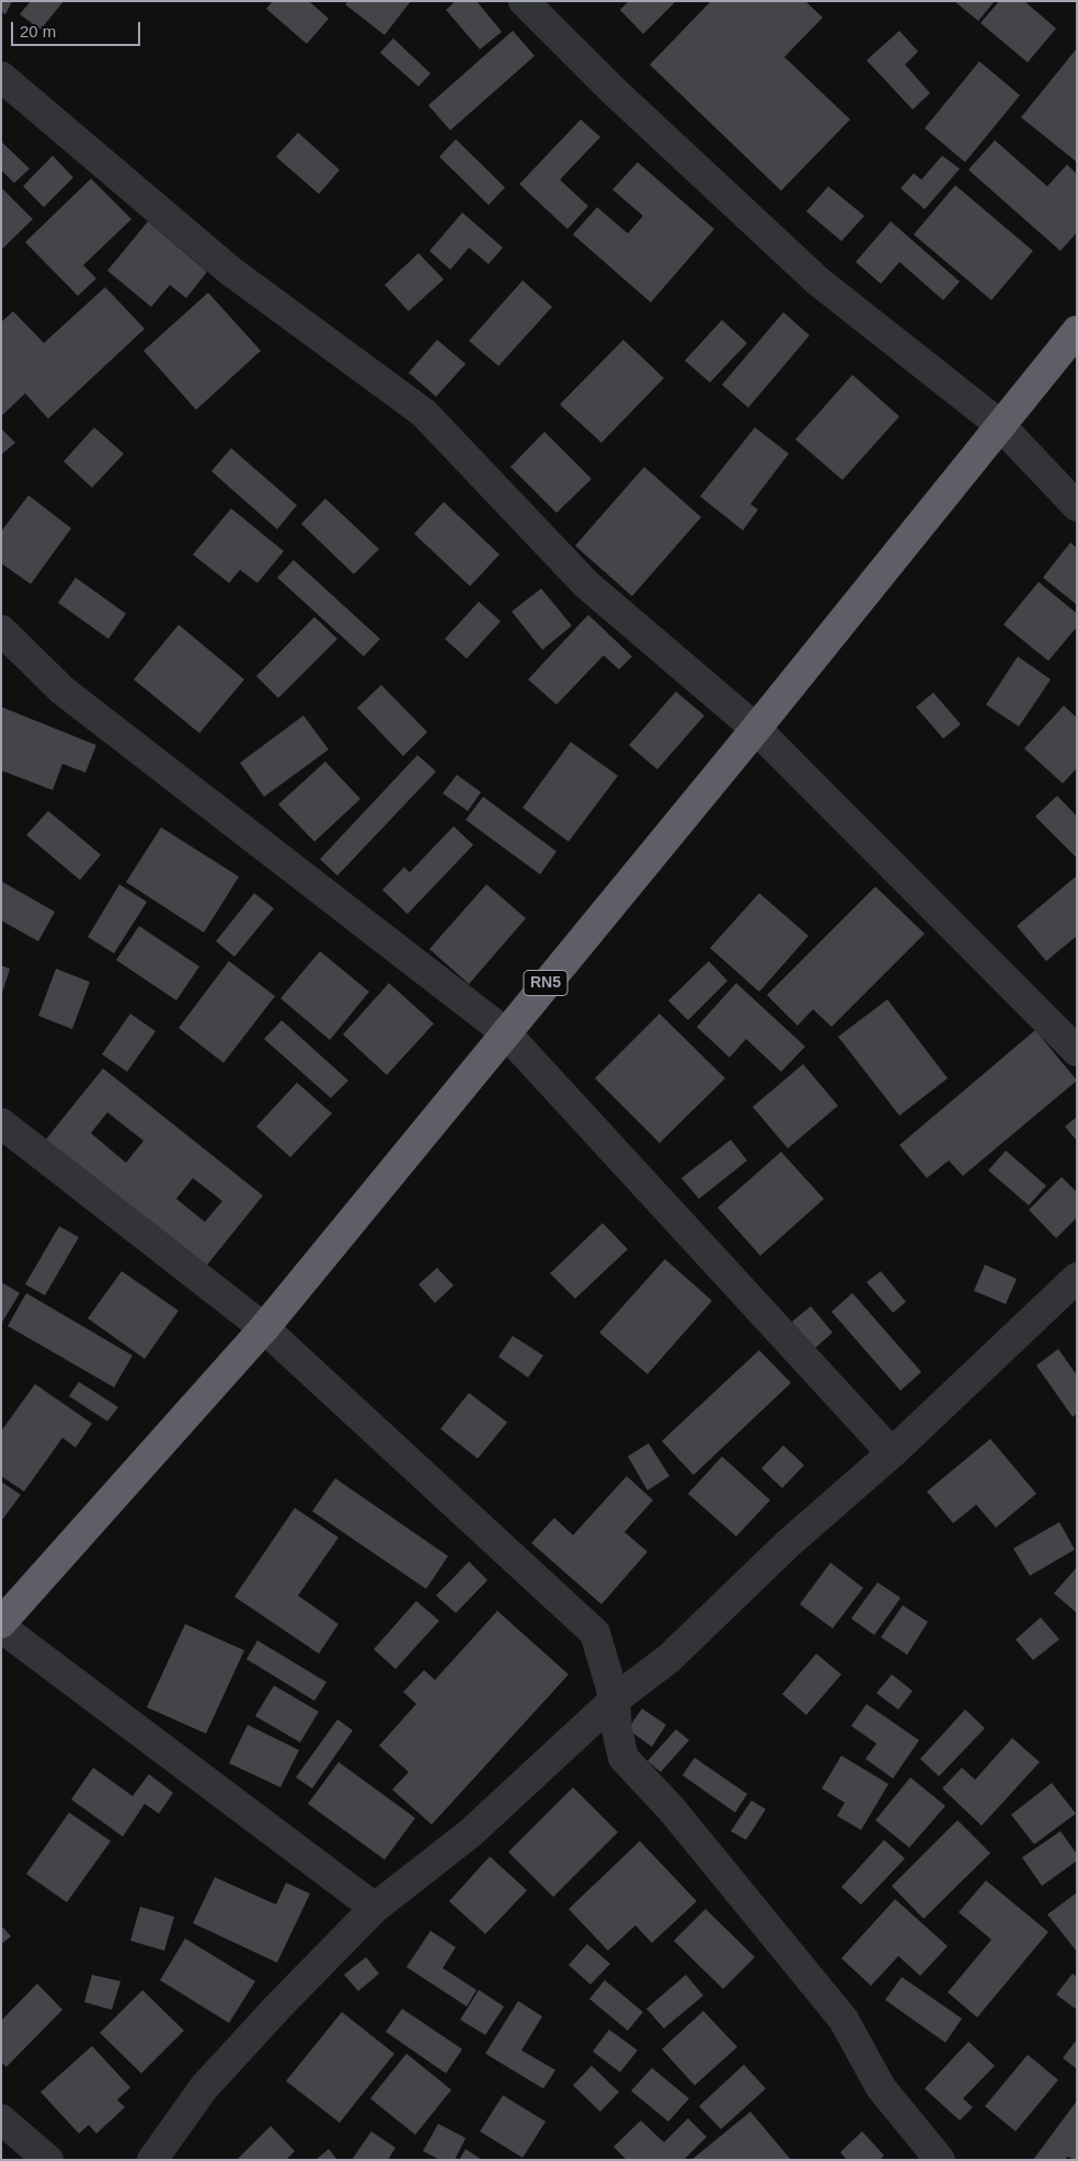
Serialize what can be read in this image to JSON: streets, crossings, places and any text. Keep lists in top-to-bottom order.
{
  "streets": {
    "highway": ["RN5"]
  },
  "scale_bar": "20 m"
}
